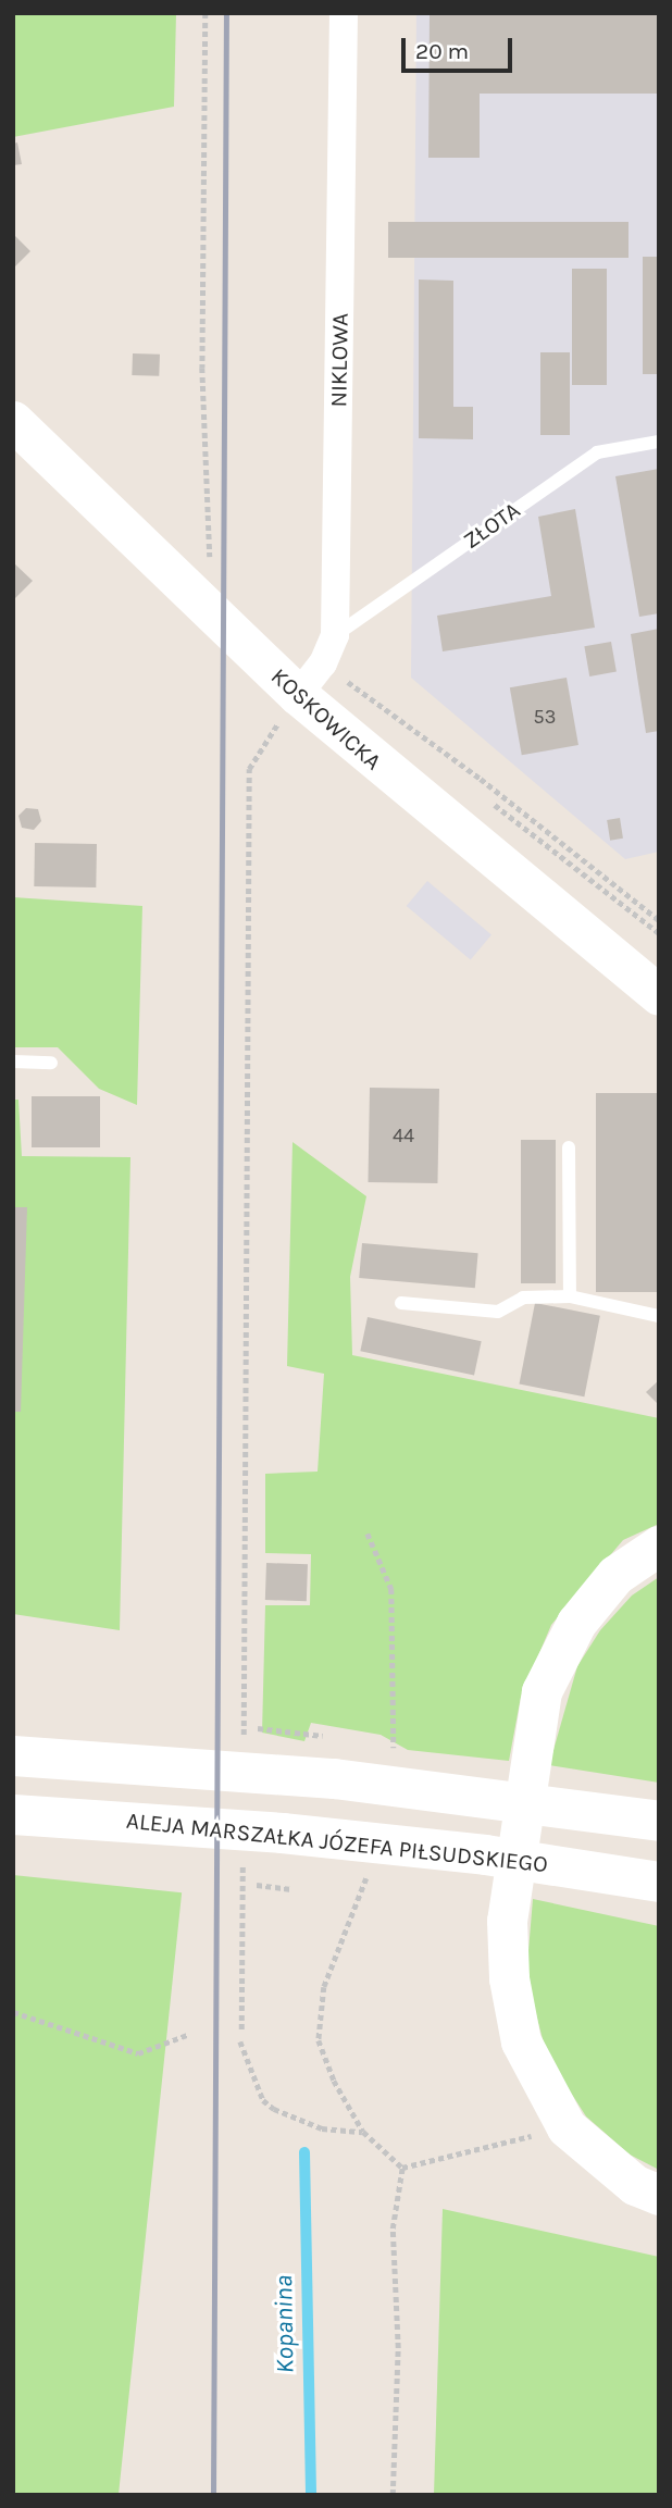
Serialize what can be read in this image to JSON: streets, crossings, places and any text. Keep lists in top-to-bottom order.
{
  "streets": {
    "street": ["NIKLOWA", "KOSKOWICKA", "ALEJA MARSZAŁKA JÓZEFA PIŁSUDSKIEGO"],
    "lane": ["ZŁOTA"]
  },
  "crossings": [
    ["NIKLOWA", "ZŁOTA"],
    ["NIKLOWA", "KOSKOWICKA"]
  ],
  "water": ["Kopanina"],
  "house_numbers": ["53", "44"],
  "scale_bar": "20 m"
}
